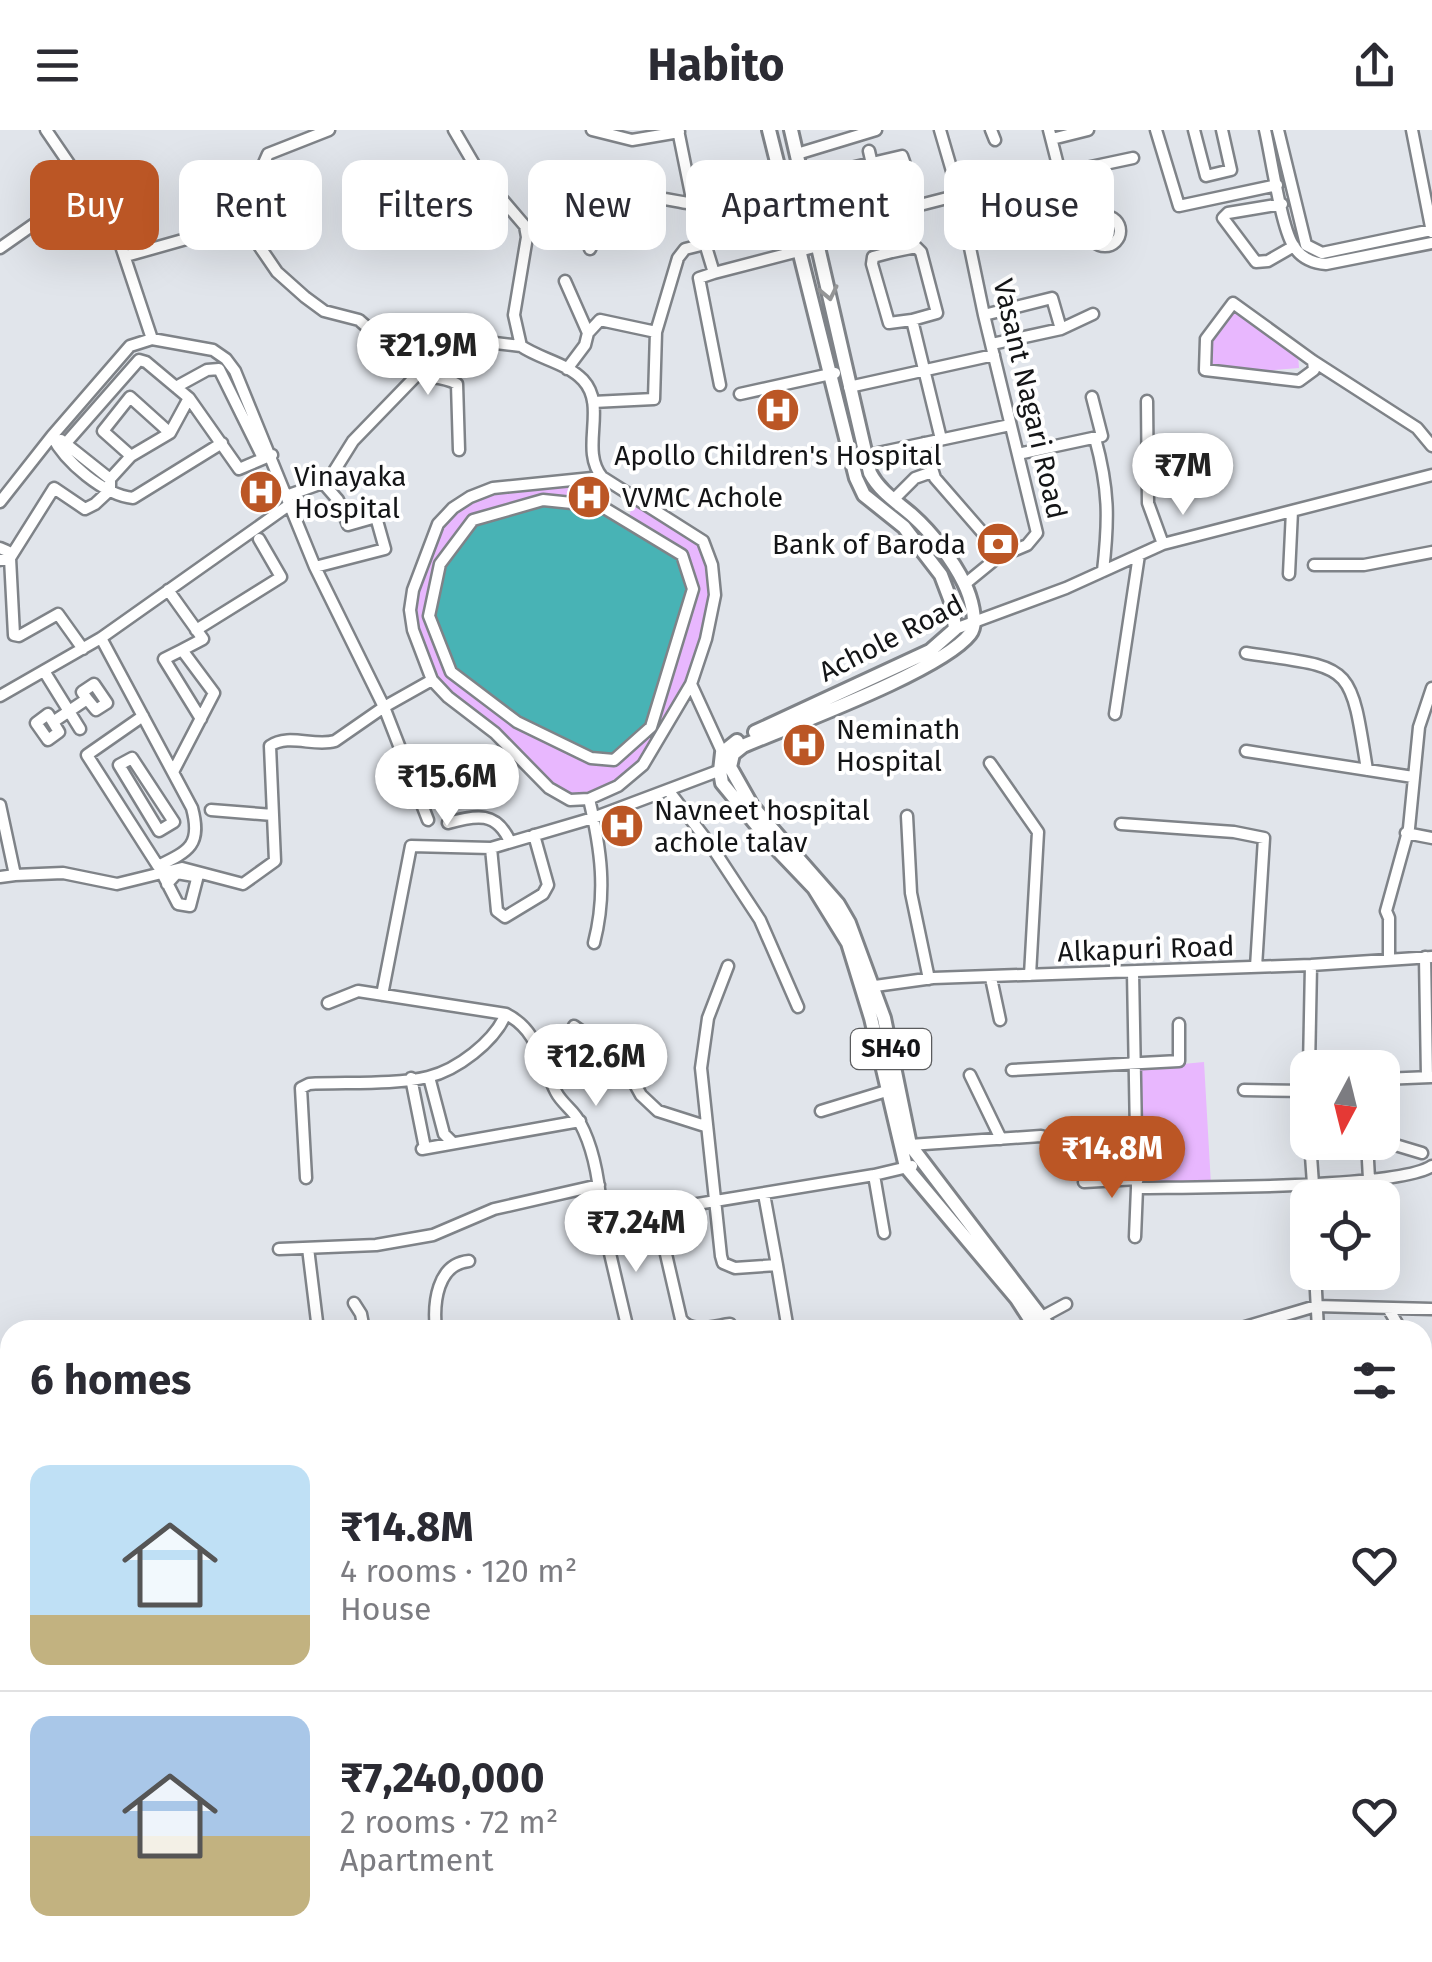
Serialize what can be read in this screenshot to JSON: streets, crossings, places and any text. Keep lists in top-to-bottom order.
{
  "streets": {
    "main road": ["Achole Road", "SH40"],
    "street": ["Vasant Nagari Road", "Alkapuri Road"]
  },
  "crossings": [
    ["Achole Road", "SH40"],
    ["Alkapuri Road", "SH40"]
  ],
  "places": {
    "hospital": [
      "Apollo Children's Hospital",
      "Vinayaka Hospital",
      "VVMC Achole",
      "Neminath Hospital",
      "Navneet hospital achole talav"
    ],
    "bank": ["Bank of Baroda"]
  },
  "north": "bottom",
  "page": {
    "header": "Habito",
    "chip": [
      "Buy",
      "Rent",
      "Filters",
      "New",
      "Apartment",
      "House"
    ],
    "price": [
      "₹21.9M",
      "₹7M",
      "₹15.6M",
      "₹12.6M",
      "₹14.8M",
      "₹7.24M"
    ],
    "heading": "6 homes",
    "list": [
      {
        "name": "₹14.8M",
        "note": "4 rooms · 120 m² · House"
      },
      {
        "name": "₹7,240,000",
        "note": "2 rooms · 72 m² · Apartment"
      }
    ]
  }
}
